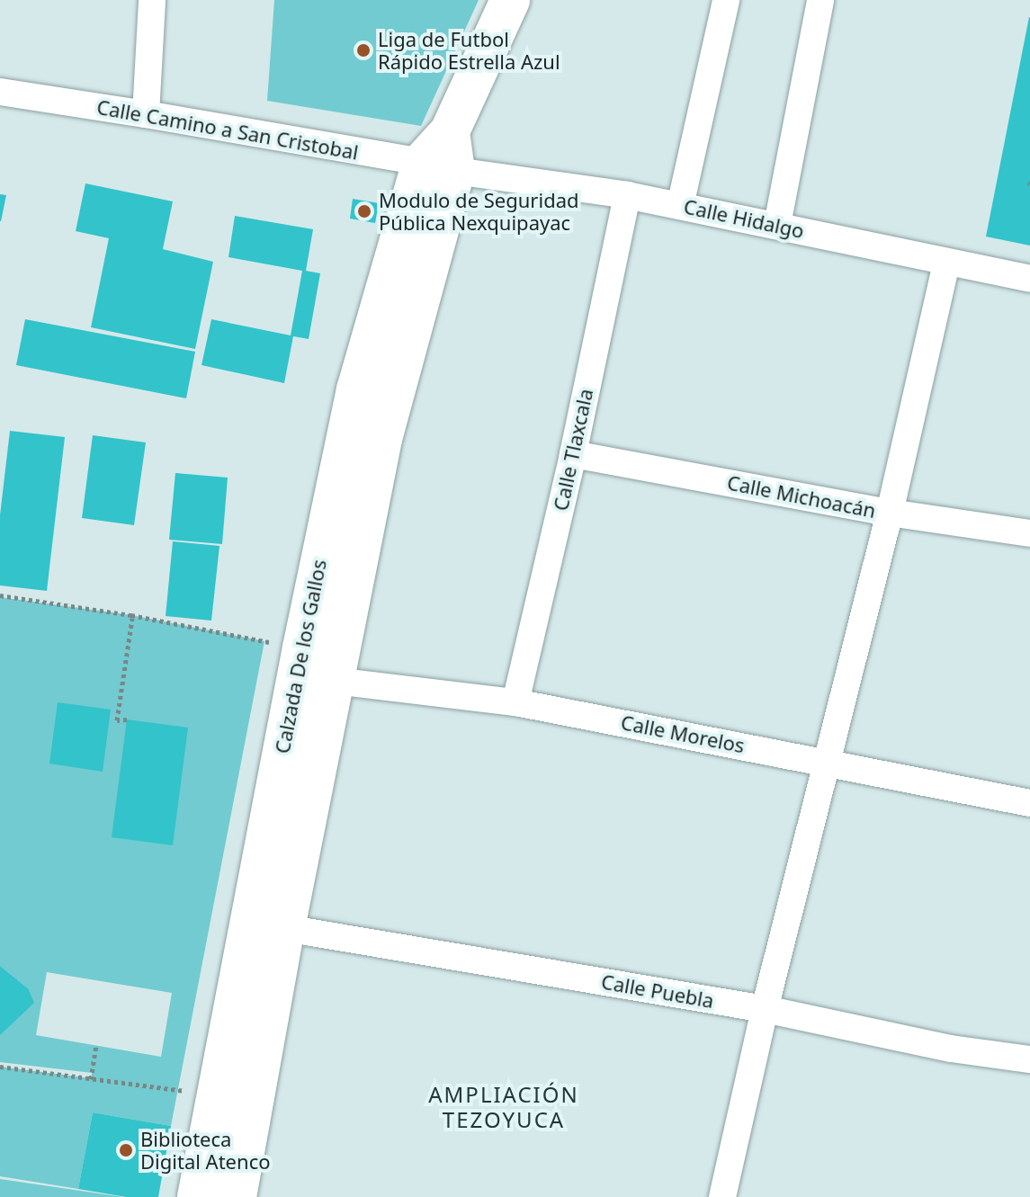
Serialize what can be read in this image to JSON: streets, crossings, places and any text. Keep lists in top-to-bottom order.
{
  "streets": {
    "main road": ["Calzada De los Gallos"],
    "street": [
      "Calle Camino a San Cristobal",
      "Calle Hidalgo",
      "Calle Tlaxcala",
      "Calle Michoacán",
      "Calle Morelos",
      "Calle Puebla"
    ]
  },
  "crossings": [
    ["Calle Camino a San Cristobal", "Calle Hidalgo"],
    ["Calle Camino a San Cristobal", "Calzada De los Gallos"],
    ["Calle Hidalgo", "Calle Tlaxcala"],
    ["Calle Hidalgo", "Calzada De los Gallos"],
    ["Calle Tlaxcala", "Calle Michoacán"],
    ["Calle Tlaxcala", "Calle Morelos"],
    ["Calzada De los Gallos", "Calle Morelos"],
    ["Calzada De los Gallos", "Calle Puebla"]
  ],
  "districts": ["AMPLIACIÓN TEZOYUCA"],
  "places": ["Liga de Futbol Rápido Estrella Azul", "Modulo de Seguridad Pública Nexquipayac", "Biblioteca Digital Atenco"]
}
